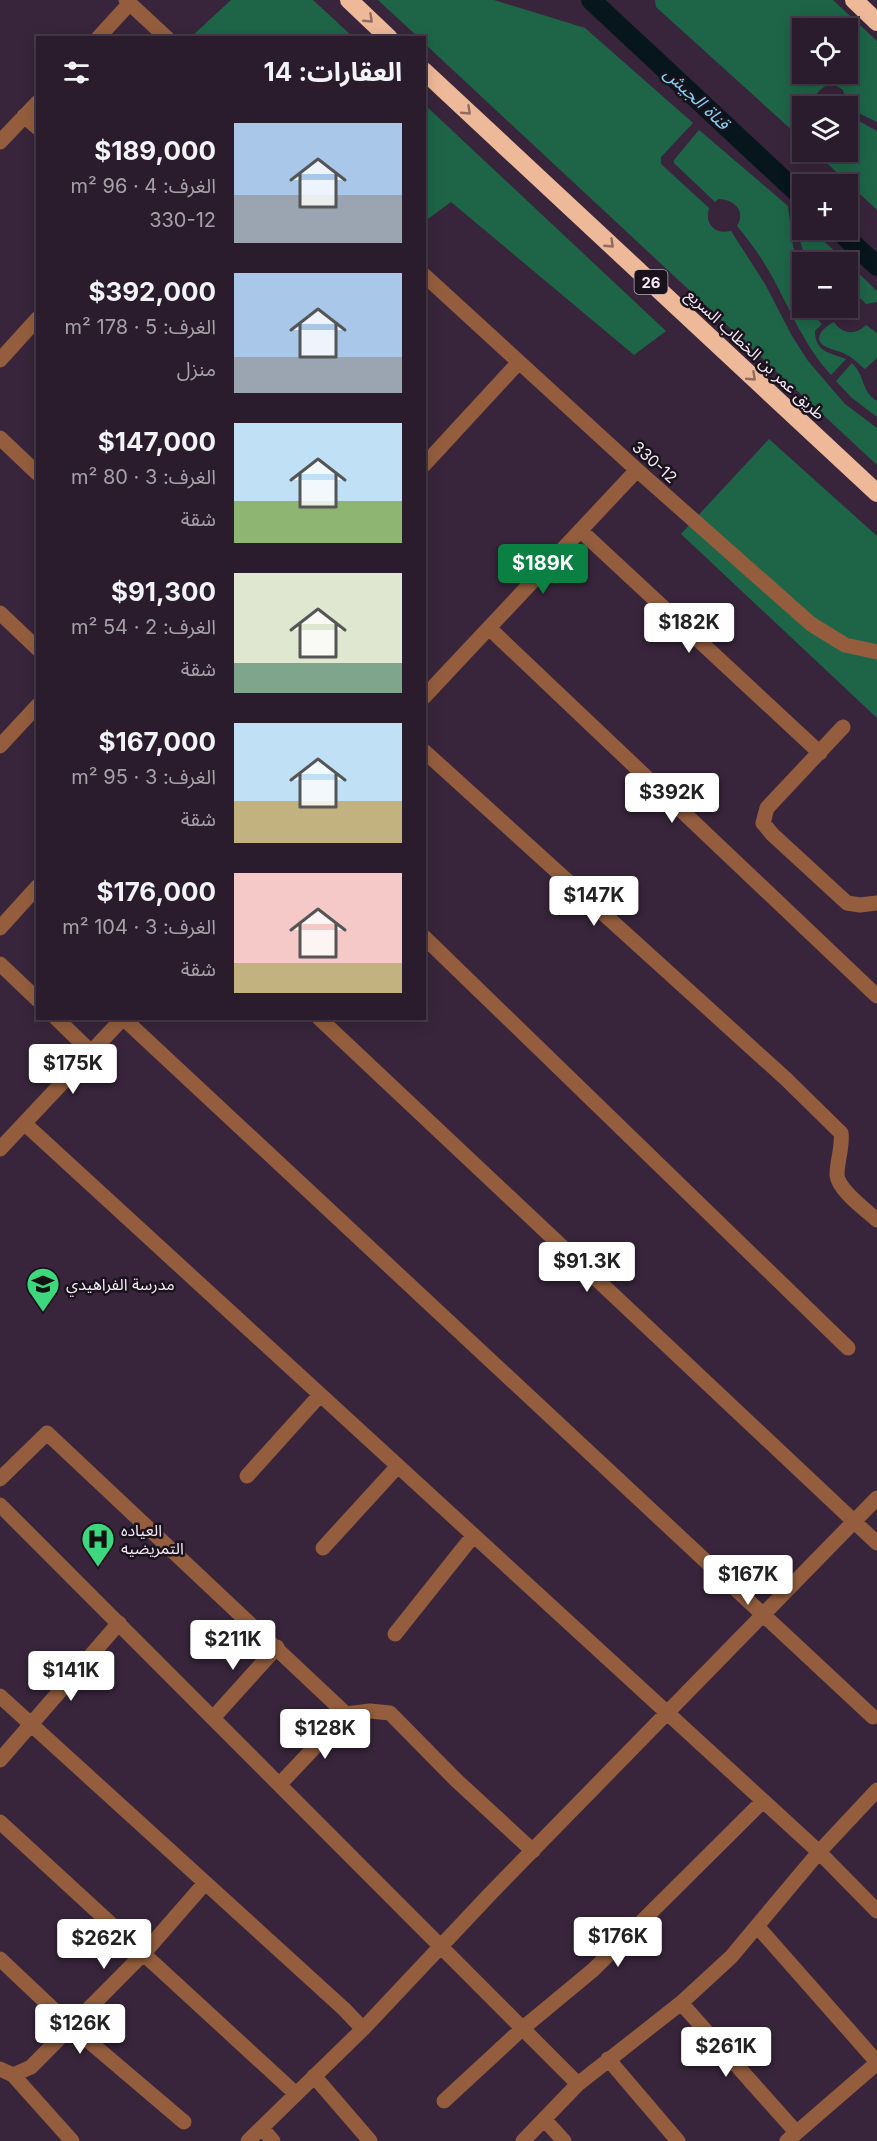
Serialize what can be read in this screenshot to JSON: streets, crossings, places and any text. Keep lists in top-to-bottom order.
{
  "streets": {
    "highway": ["26", "طريق عمر بن الخطاب السريع"],
    "street": ["330-12"]
  },
  "one_way": ["طريق عمر بن الخطاب السريع"],
  "water": ["قناة الجيش"],
  "places": {
    "school or university": ["مدرسة الفراهيدي"],
    "hospital": ["العياده التمريضيه"]
  },
  "page": {
    "map_buttons": ["+", "−"],
    "heading": "العقارات: 14",
    "list": [
      {
        "name": "$189,000",
        "note": "الغرف: 4 · 96 m² · 330-12"
      },
      {
        "name": "$392,000",
        "note": "الغرف: 5 · 178 m² · منزل"
      },
      {
        "name": "$147,000",
        "note": "الغرف: 3 · 80 m² · شقة"
      },
      {
        "name": "$91,300",
        "note": "الغرف: 2 · 54 m² · شقة"
      },
      {
        "name": "$167,000",
        "note": "الغرف: 3 · 95 m² · شقة"
      },
      {
        "name": "$176,000",
        "note": "الغرف: 3 · 104 m² · شقة"
      }
    ],
    "price": [
      "$189K",
      "$182K",
      "$392K",
      "$147K",
      "$175K",
      "$91.3K",
      "$167K",
      "$211K",
      "$141K",
      "$128K",
      "$176K",
      "$262K",
      "$126K",
      "$261K"
    ]
  }
}
